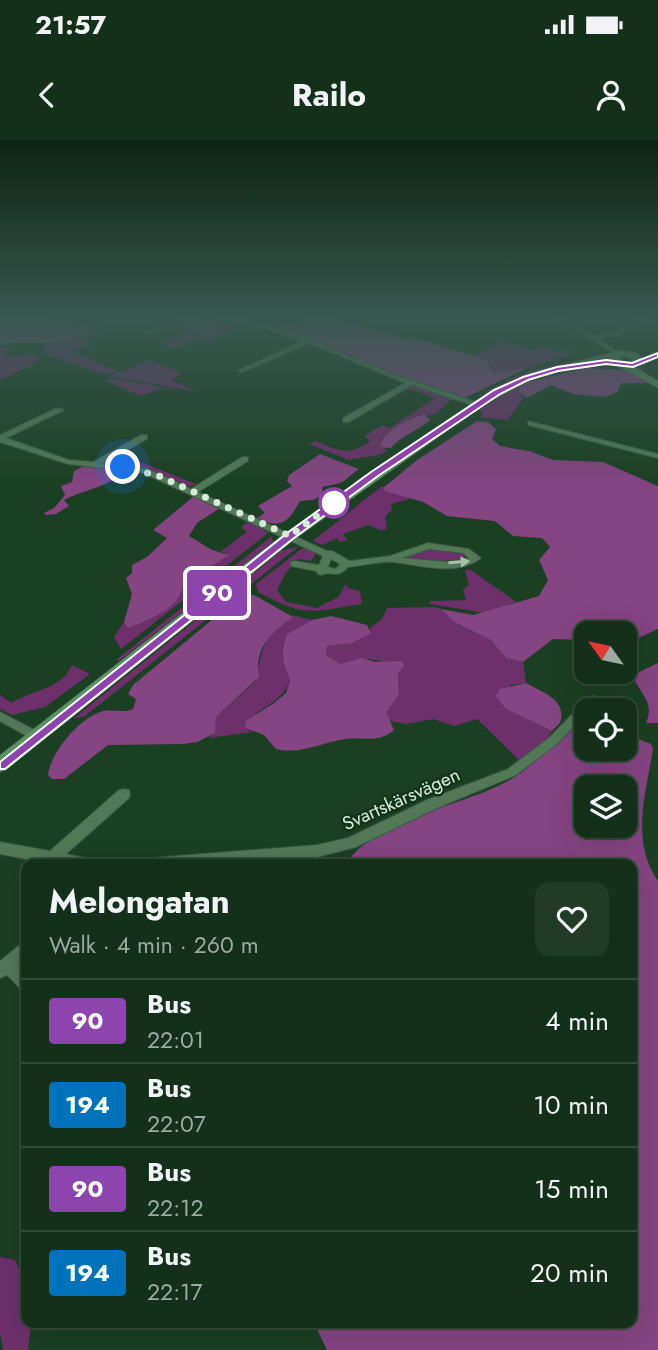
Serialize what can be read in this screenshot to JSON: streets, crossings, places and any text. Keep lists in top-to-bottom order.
{
  "streets": {
    "street": ["Svartskärsvägen"]
  },
  "lines": ["bus line 90"],
  "north": "top left",
  "page": {
    "status": "21:57",
    "header": "Railo",
    "on_map": "90",
    "heading": ["Melongatan", "Walk · 4 min · 260 m"],
    "list": [
      {
        "mark": "90",
        "name": "Bus",
        "note": "22:01",
        "value": "4 min"
      },
      {
        "mark": "194",
        "name": "Bus",
        "note": "22:07",
        "value": "10 min"
      },
      {
        "mark": "90",
        "name": "Bus",
        "note": "22:12",
        "value": "15 min"
      },
      {
        "mark": "194",
        "name": "Bus",
        "note": "22:17",
        "value": "20 min"
      }
    ]
  }
}
